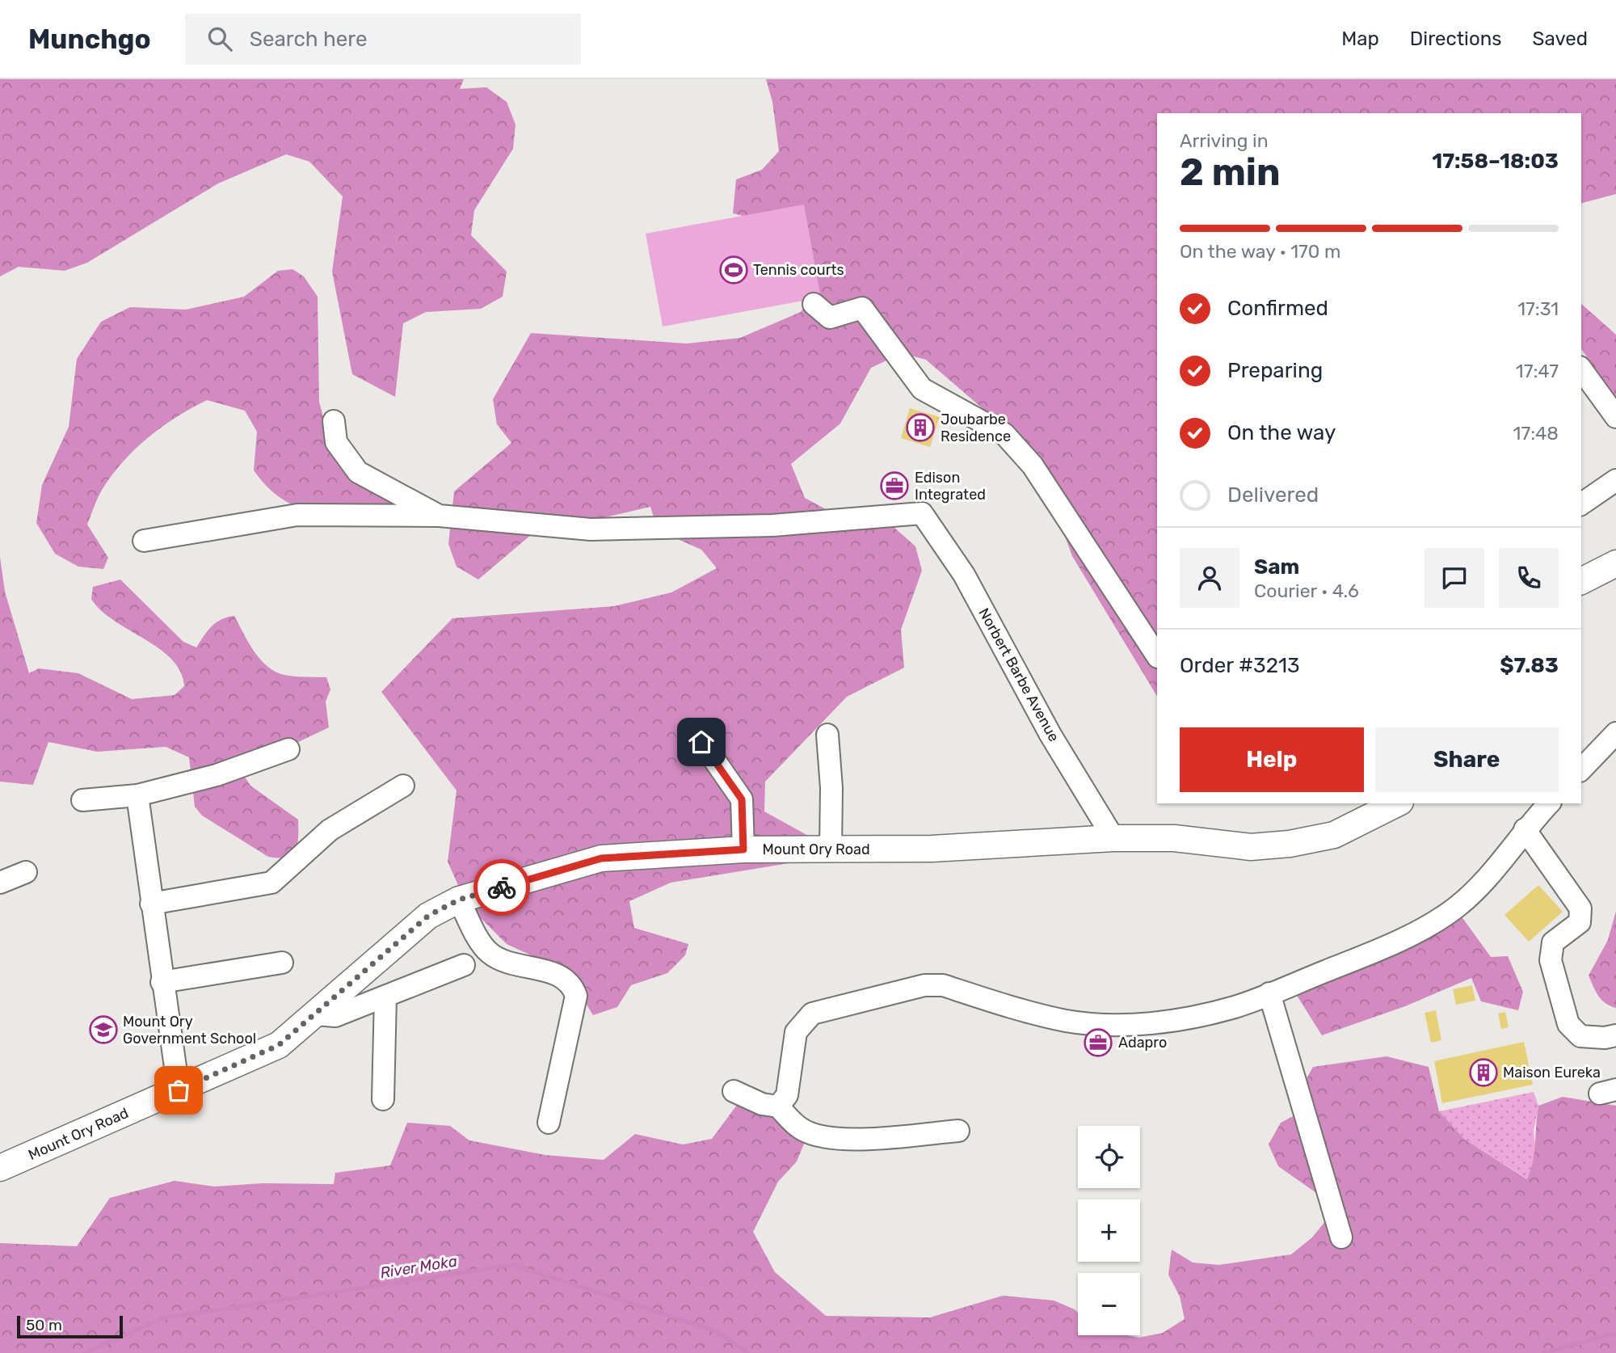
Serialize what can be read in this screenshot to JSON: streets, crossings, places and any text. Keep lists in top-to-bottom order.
{
  "streets": {
    "main road": ["Mount Ory Road"],
    "street": ["Norbert Barbe Avenue"]
  },
  "crossings": [
    ["Norbert Barbe Avenue", "Mount Ory Road"]
  ],
  "water": ["River Moka"],
  "places": {
    "sports": ["Tennis courts"],
    "building": ["Joubarbe Residence", "Maison Eureka"],
    "office": ["Edison Integrated", "Adapro"],
    "school or university": ["Mount Ory Government School"]
  },
  "scale_bar": "50 m",
  "page": {
    "header": "Munchgo",
    "search": "Search here",
    "nav": ["Map", "Directions", "Saved"],
    "heading": ["2 min", "Arriving in", "17:58–18:03"],
    "panel": [
      "Sam",
      "Courier · 4.6",
      "Order #3213",
      "$7.83"
    ],
    "bar": "On the way · 170 m",
    "list": [
      ["Confirmed", "17:31"],
      ["Preparing", "17:47"],
      ["On the way", "17:48"],
      "Delivered"
    ],
    "buttons": ["Help", "Share"],
    "map_buttons": ["+", "−"],
    "scale": "50 m"
  }
}
